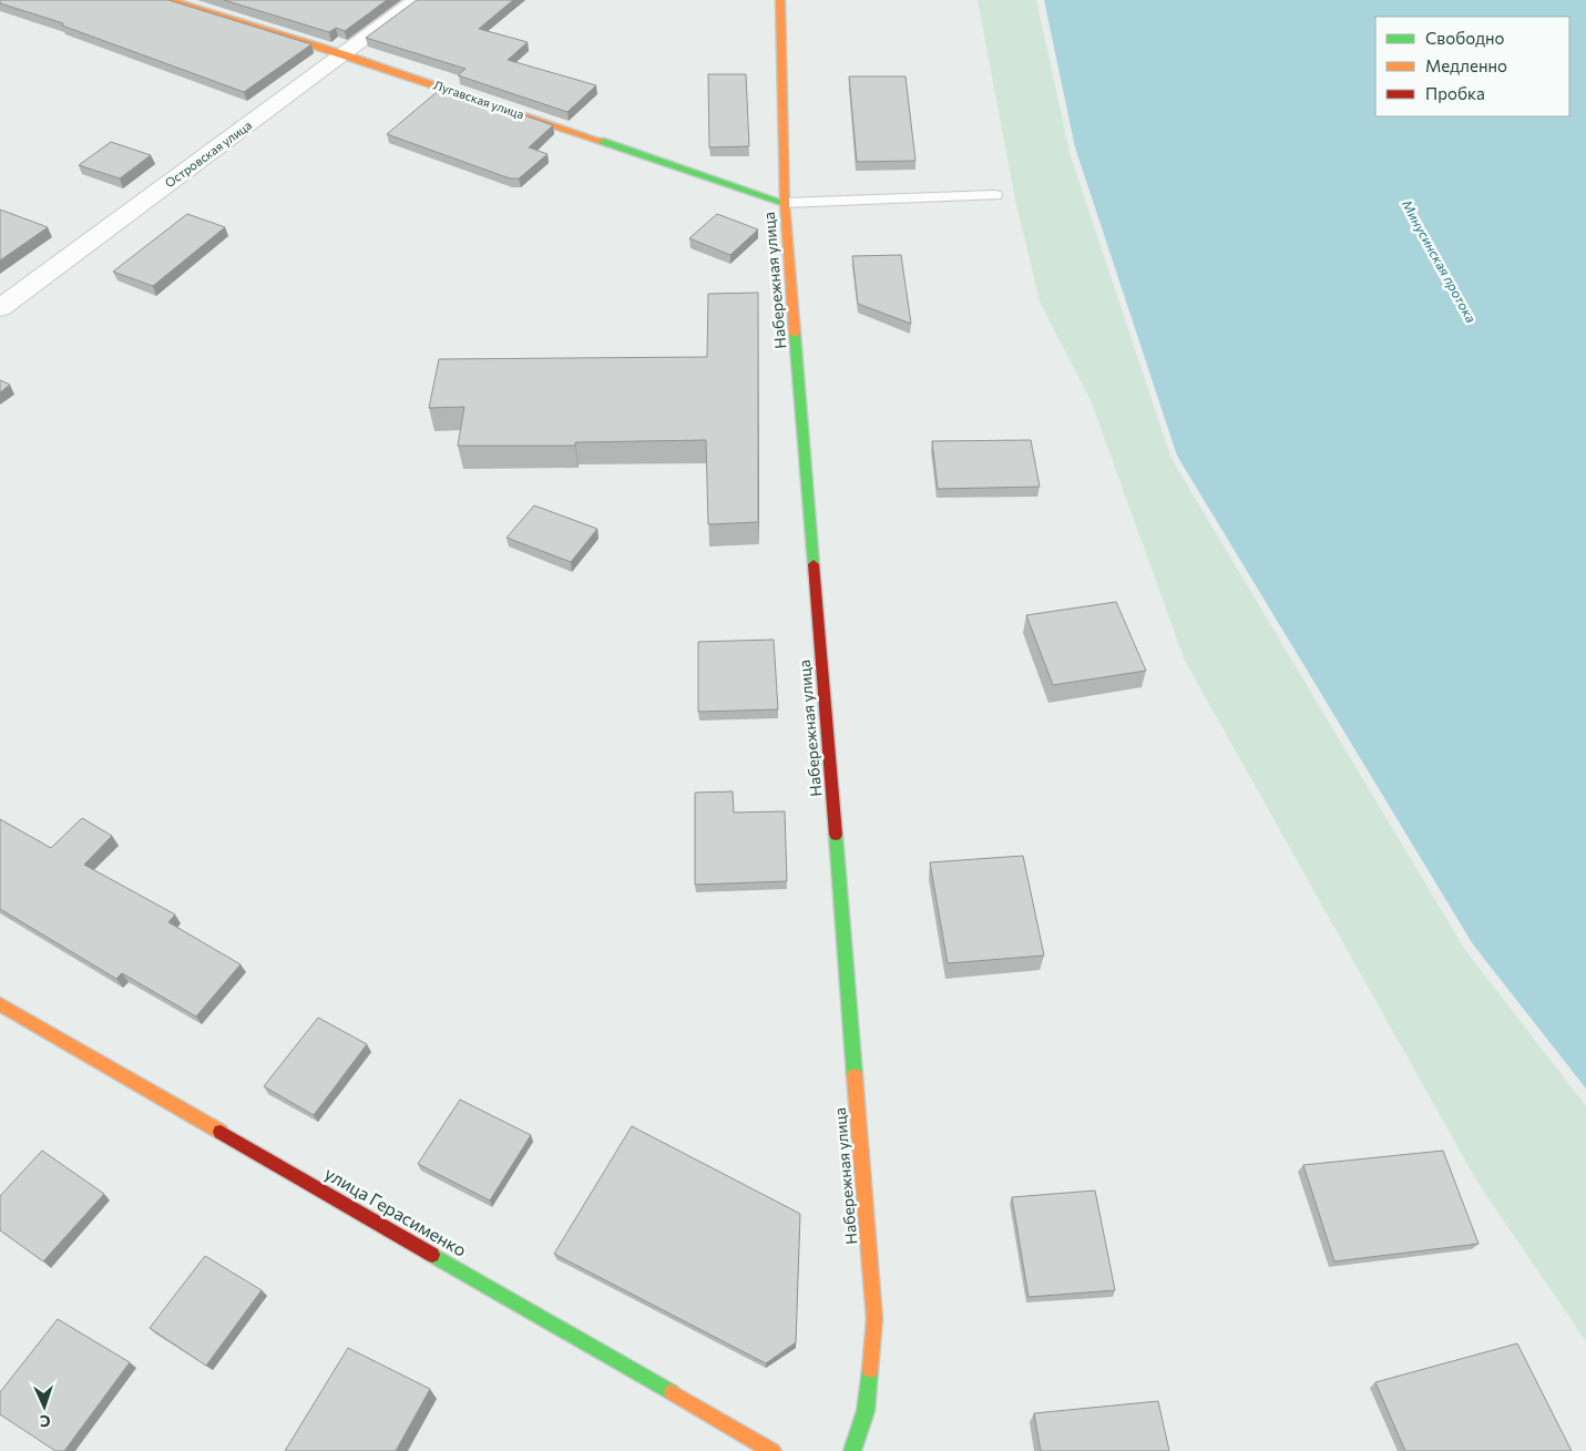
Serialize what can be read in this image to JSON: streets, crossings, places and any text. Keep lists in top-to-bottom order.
{
  "streets": {
    "street": [
      "Лугавская улица",
      "Островская улица",
      "Набережная улица",
      "улица Герасименко"
    ]
  },
  "crossings": [
    ["Лугавская улица", "Островская улица"],
    ["Лугавская улица", "Набережная улица"]
  ],
  "water": ["Минусинская протока"],
  "legend": ["Свободно", "Медленно", "Пробка"],
  "north": "bottom"
}
